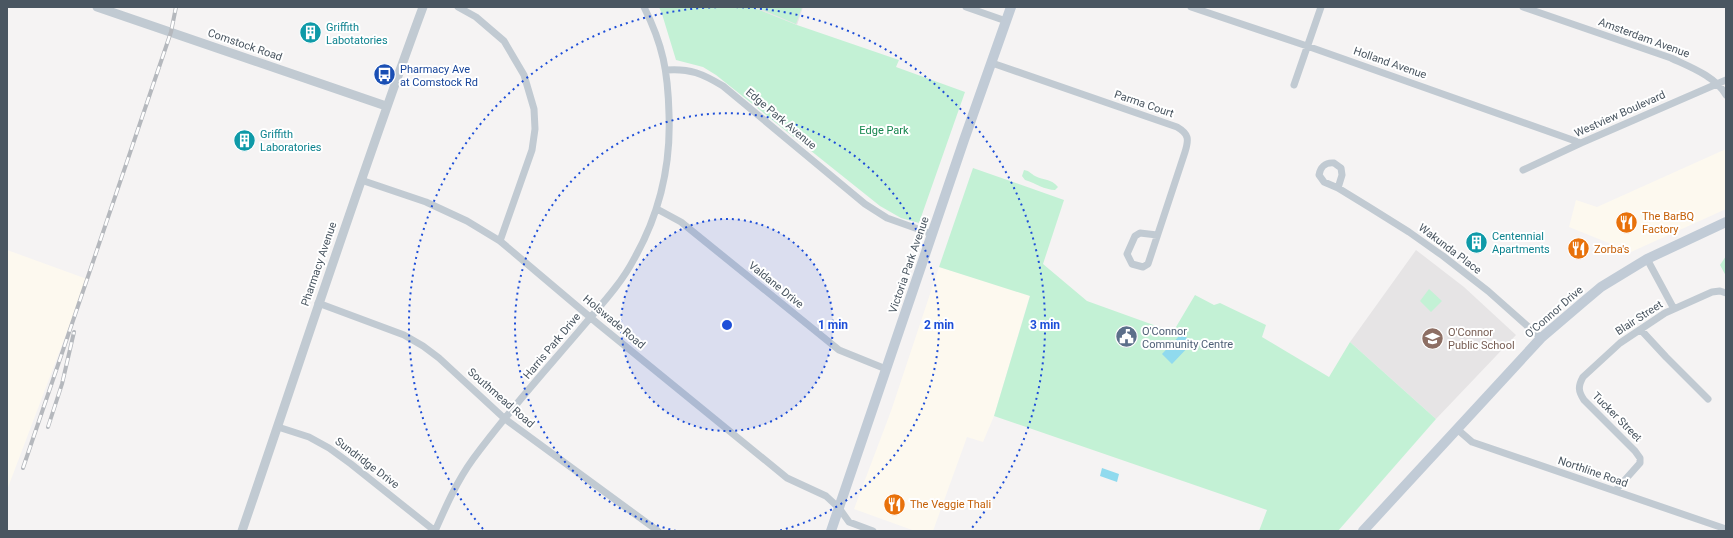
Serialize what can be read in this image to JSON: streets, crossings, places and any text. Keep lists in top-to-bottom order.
{
  "streets": {
    "main road": ["Victoria Park Avenue", "O'Connor Drive"],
    "street": [
      "Amsterdam Avenue",
      "Comstock Road",
      "Holland Avenue",
      "Parma Court",
      "Westview Boulevard",
      "Edge Park Avenue",
      "Wakunda Place",
      "Pharmacy Avenue",
      "Valdane Drive",
      "Blair Street",
      "Holswade Road",
      "Harris Park Drive",
      "Southmead Road",
      "Tucker Street",
      "Sundridge Drive",
      "Northline Road"
    ]
  },
  "crossings": [
    ["Amsterdam Avenue", "Westview Boulevard"],
    ["Comstock Road", "Pharmacy Avenue"],
    ["Holland Avenue", "Westview Boulevard"],
    ["Parma Court", "Victoria Park Avenue"],
    ["Edge Park Avenue", "Victoria Park Avenue"],
    ["Edge Park Avenue", "Harris Park Drive"],
    ["Wakunda Place", "O'Connor Drive"],
    ["Pharmacy Avenue", "Holswade Road"],
    ["Pharmacy Avenue", "Southmead Road"],
    ["Pharmacy Avenue", "Sundridge Drive"],
    ["Victoria Park Avenue", "Valdane Drive"],
    ["Victoria Park Avenue", "Holswade Road"],
    ["Valdane Drive", "Harris Park Drive"],
    ["O'Connor Drive", "Northline Road"],
    ["Blair Street", "Tucker Street"],
    ["Holswade Road", "Harris Park Drive"],
    ["Harris Park Drive", "Southmead Road"],
    ["Harris Park Drive", "Sundridge Drive"],
    ["Tucker Street", "Northline Road"]
  ],
  "parks": ["Edge Park"],
  "places": {
    "building": ["Griffith Labotatories", "Griffith Laboratories", "Centennial Apartments"],
    "bus stop": ["Pharmacy Ave at Comstock Rd"],
    "restaurant": ["The BarBQ Factory", "Zorba's", "The Veggie Thali"],
    "public building": ["O'Connor Community Centre"],
    "school or university": ["O'Connor Public School"]
  },
  "rings": ["1 min", "2 min", "3 min"]
}
